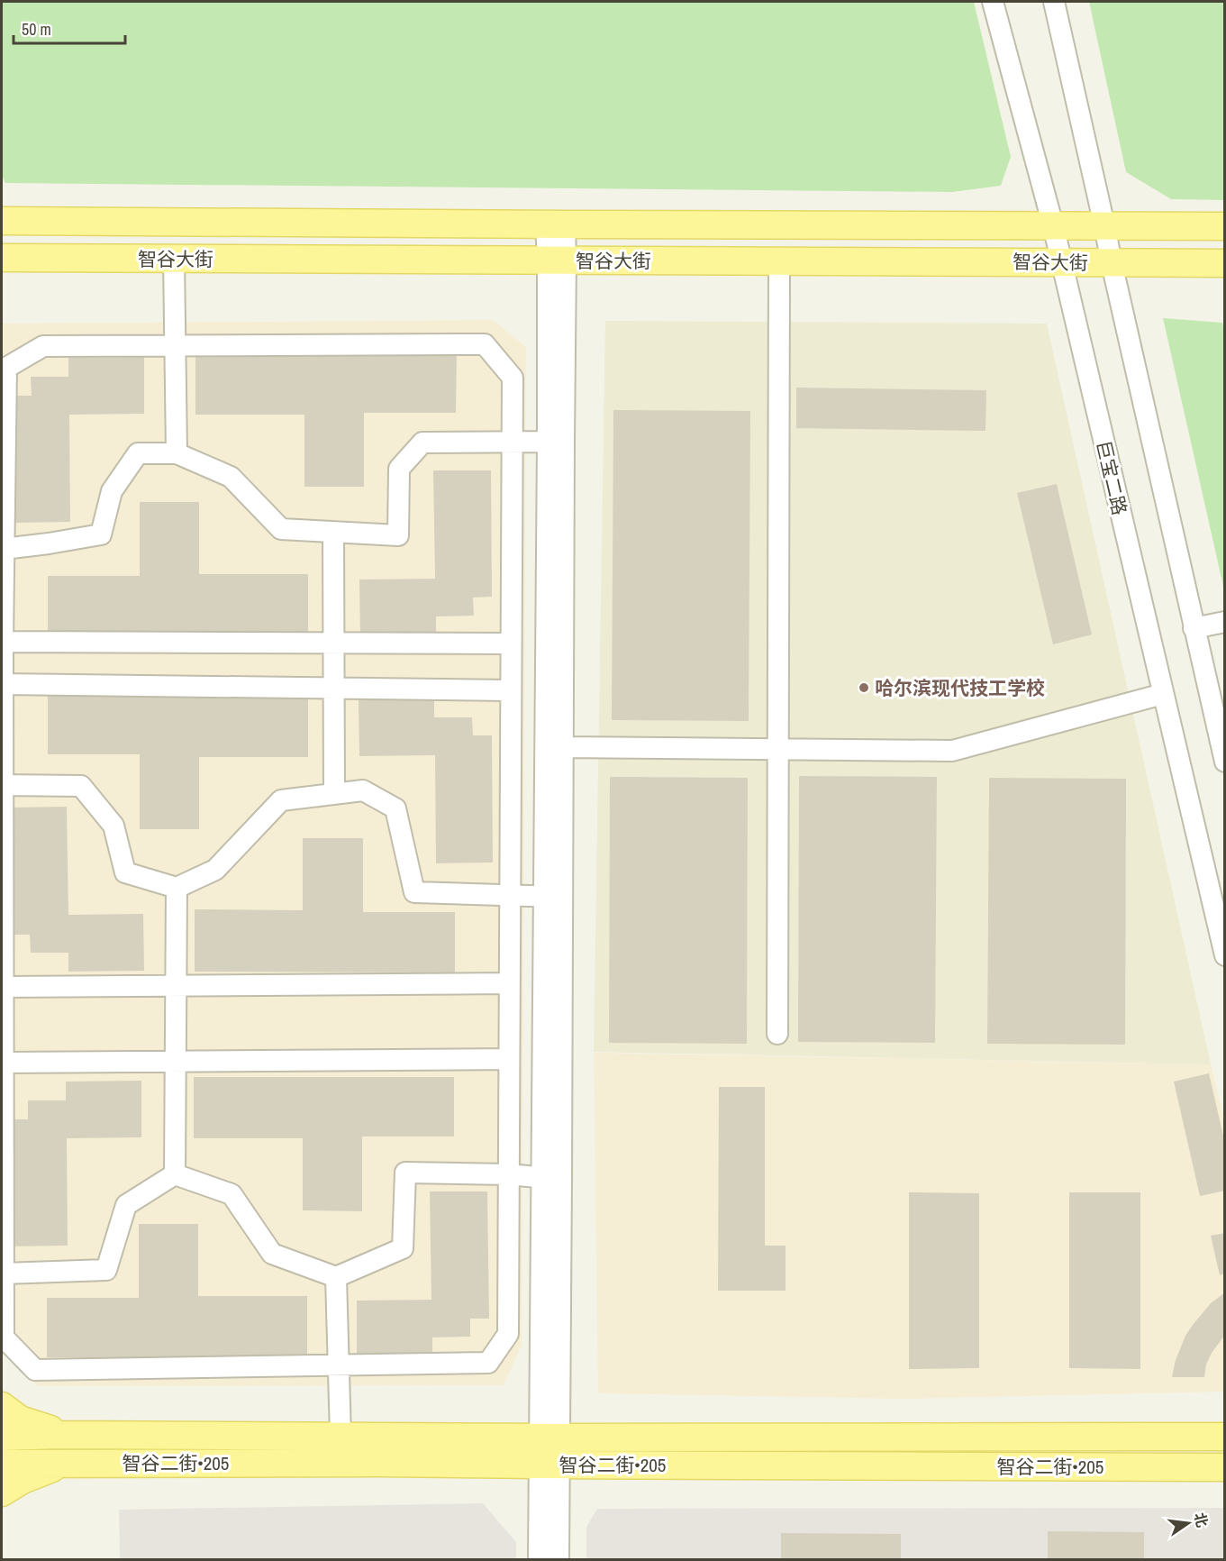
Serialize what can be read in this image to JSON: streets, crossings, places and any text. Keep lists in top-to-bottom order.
{
  "streets": {
    "main road": ["智谷大街", "智谷二街•205"],
    "street": ["巨宝二路"]
  },
  "crossings": [
    ["智谷大街", "巨宝二路"]
  ],
  "places": ["哈尔滨现代技工学校"],
  "scale_bar": "50 m",
  "north": "right"
}
